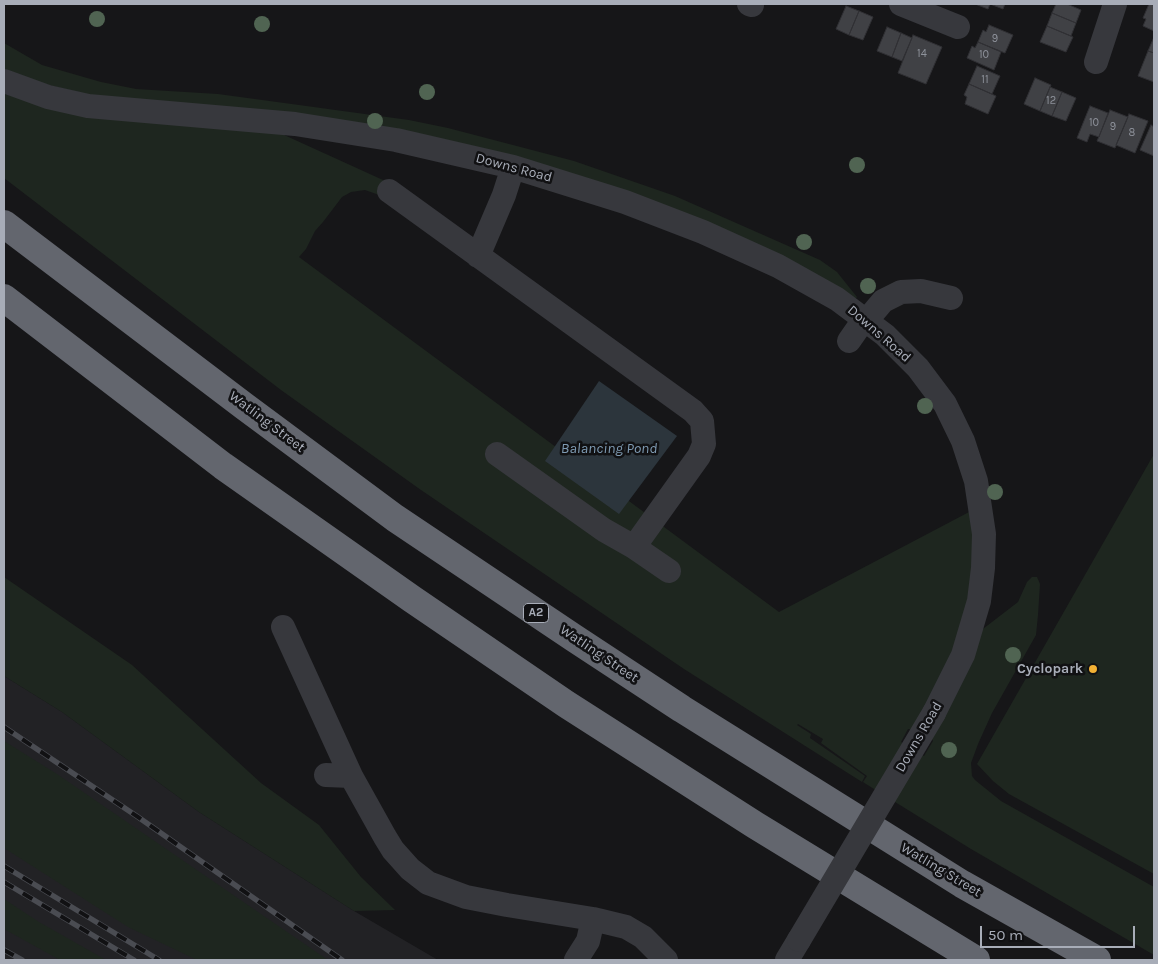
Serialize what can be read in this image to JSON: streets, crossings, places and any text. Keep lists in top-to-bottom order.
{
  "streets": {
    "highway": ["Watling Street", "A2"],
    "street": ["Downs Road"]
  },
  "water": ["Balancing Pond"],
  "places": ["Cyclopark"],
  "house_numbers": [
    "9",
    "14",
    "10",
    "11",
    "12",
    "10",
    "9",
    "8"
  ],
  "scale_bar": "50 m"
}
